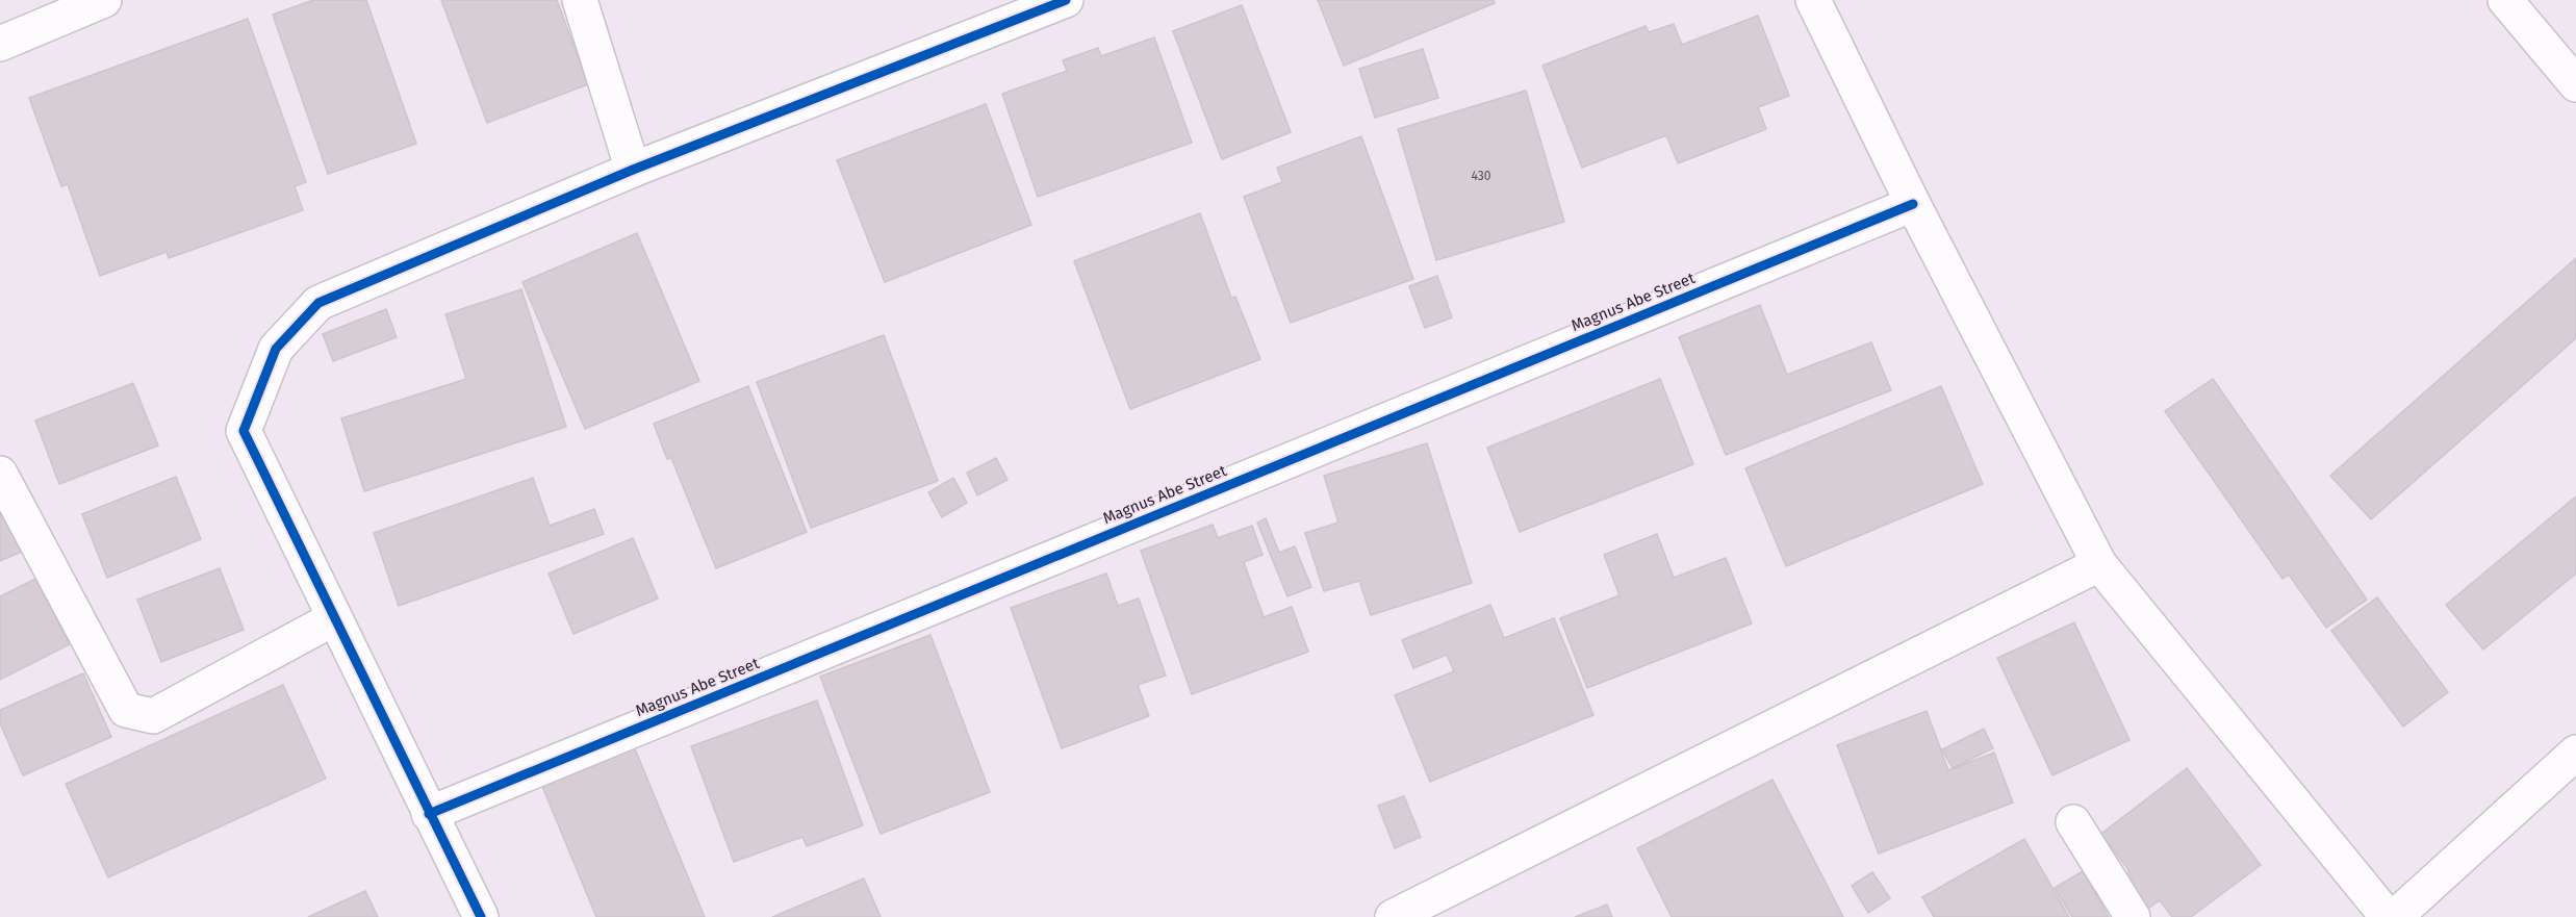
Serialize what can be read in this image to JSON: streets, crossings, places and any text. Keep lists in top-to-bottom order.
{
  "streets": {
    "street": ["Magnus Abe Street"]
  },
  "house_numbers": ["430"]
}
